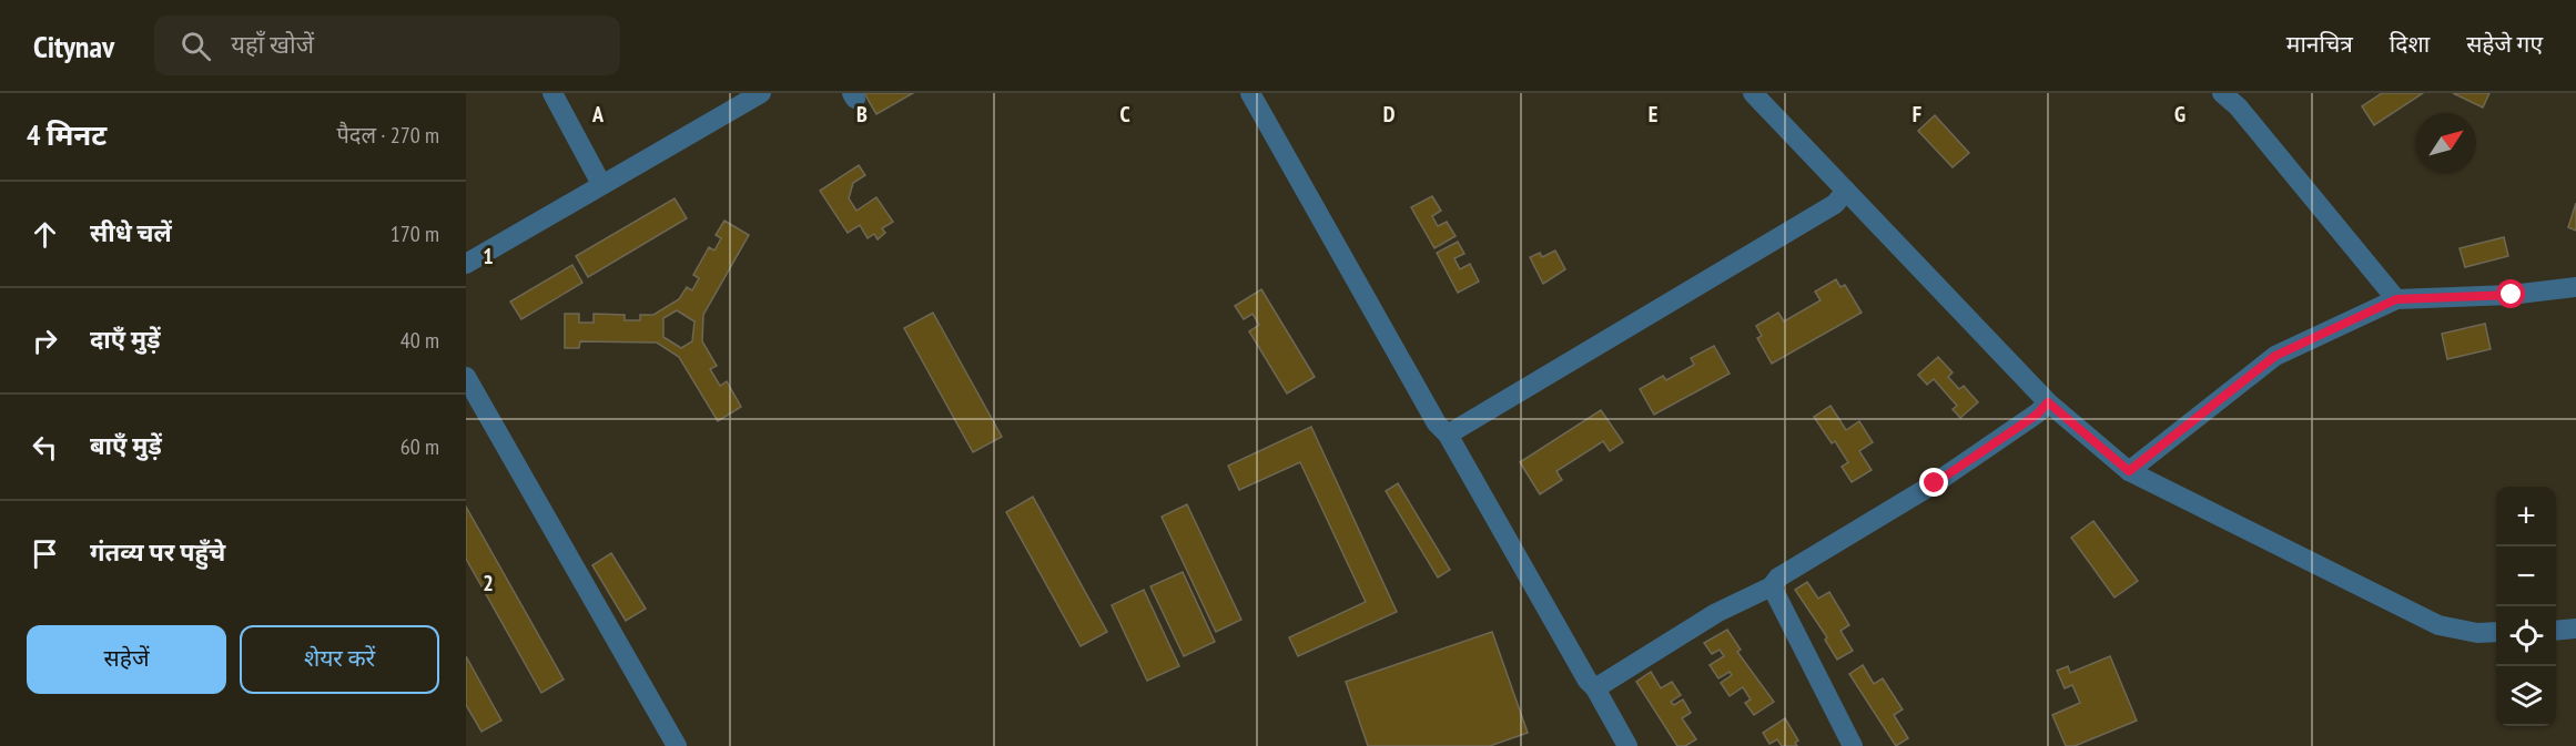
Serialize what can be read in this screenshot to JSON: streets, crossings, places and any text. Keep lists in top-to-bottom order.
{
  "north": "top right",
  "page": {
    "header": "Citynav",
    "search": "यहाँ खोजें",
    "nav": ["मानचित्र", "दिशा", "सहेजे गए"],
    "heading": ["4 मिनट", "पैदल · 270 m"],
    "list": [
      ["सीधे चलें", "170 m"],
      ["दाएँ मुड़ें", "40 m"],
      ["बाएँ मुड़ें", "60 m"],
      "गंतव्य पर पहुँचे"
    ],
    "map_buttons": ["+", "−"],
    "buttons": ["सहेजें", "शेयर करें"]
  },
  "grid": {
    "columns": [
      "A",
      "B",
      "C",
      "D",
      "E",
      "F",
      "G"
    ],
    "rows": ["1", "2"]
  }
}
